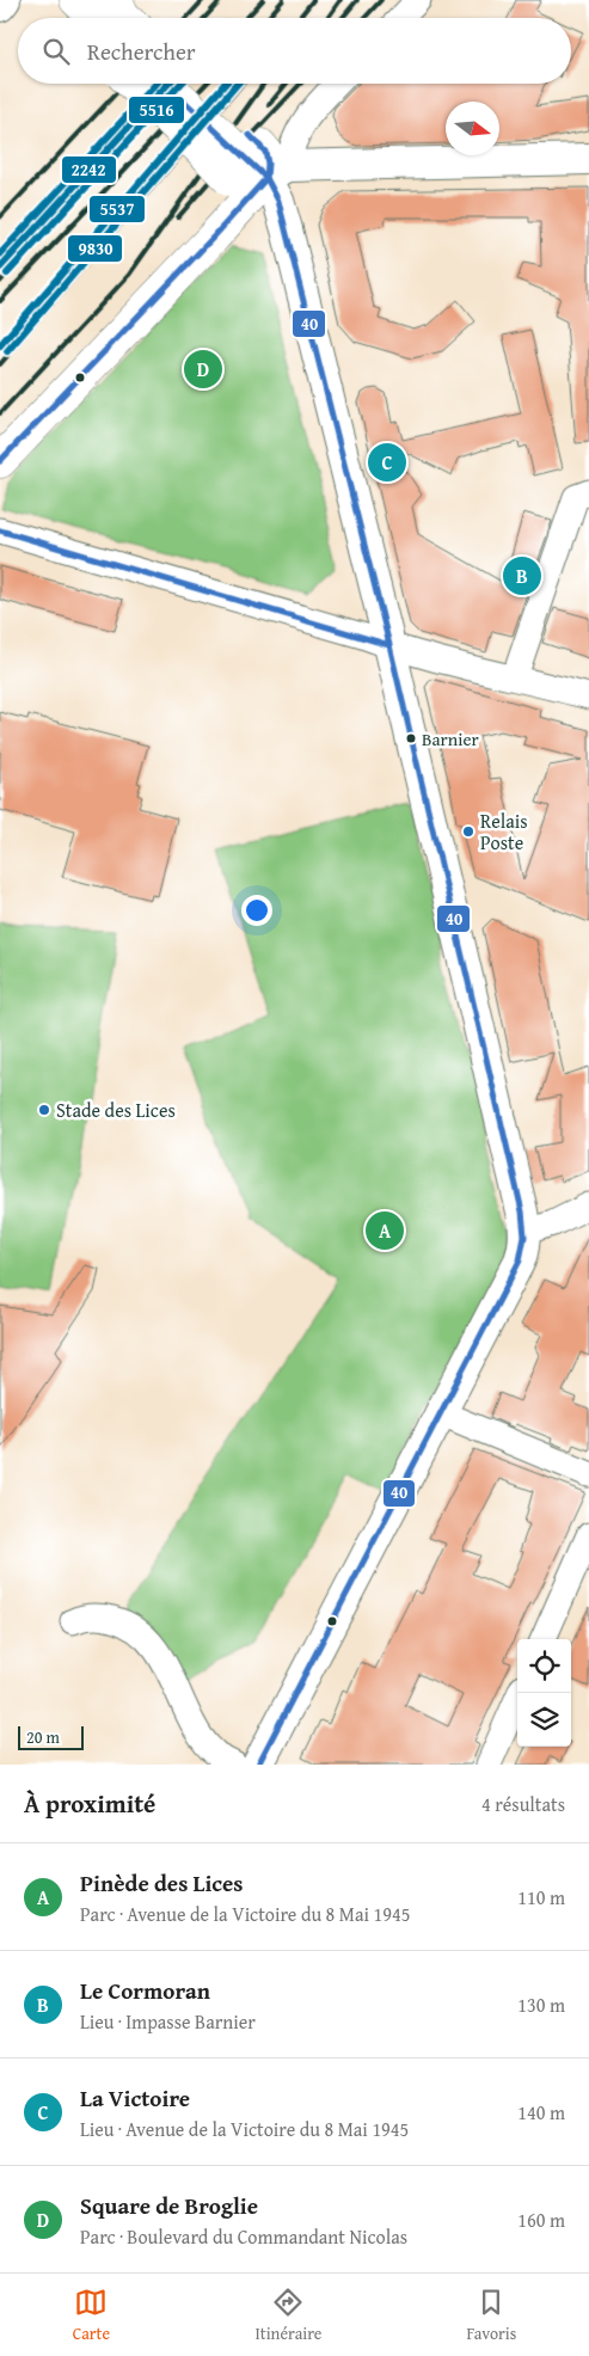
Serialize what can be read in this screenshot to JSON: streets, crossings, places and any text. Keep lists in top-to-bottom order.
{
  "places": ["Barnier", "Relais Poste", "Stade des Lices"],
  "lines": [
    "transit line 5537",
    "transit line 2242",
    "transit line 5516",
    "transit line 9830",
    "transit line 40"
  ],
  "scale_bar": "20 m",
  "north": "right",
  "page": {
    "search": "Rechercher",
    "pins": [
      "D",
      "C",
      "B",
      "A"
    ],
    "scale": "20 m",
    "heading": ["À proximité", "4 résultats"],
    "list": [
      {
        "mark": "A",
        "name": "Pinède des Lices",
        "note": "Parc · Avenue de la Victoire du 8 Mai 1945",
        "value": "110 m"
      },
      {
        "mark": "B",
        "name": "Le Cormoran",
        "note": "Lieu · Impasse Barnier",
        "value": "130 m"
      },
      {
        "mark": "C",
        "name": "La Victoire",
        "note": "Lieu · Avenue de la Victoire du 8 Mai 1945",
        "value": "140 m"
      },
      {
        "mark": "D",
        "name": "Square de Broglie",
        "note": "Parc · Boulevard du Commandant Nicolas",
        "value": "160 m"
      }
    ],
    "nav": ["Carte", "Itinéraire", "Favoris"]
  }
}
